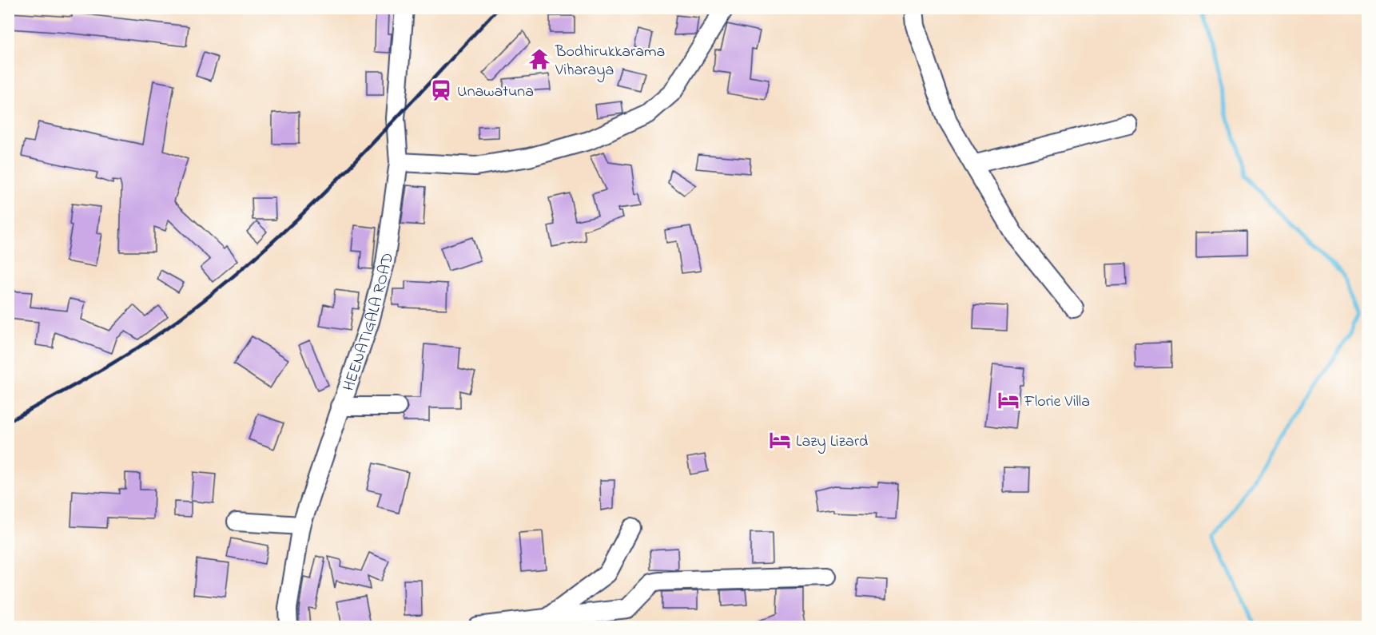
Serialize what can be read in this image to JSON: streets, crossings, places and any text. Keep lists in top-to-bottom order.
{
  "streets": {
    "street": ["HEENATIGALA ROAD"]
  },
  "places": {
    "temple": ["Bodhirukkarama Viharaya"],
    "station": ["Unawatuna"],
    "hotel": ["Florie Villa", "Lazy Lizard"]
  }
}
